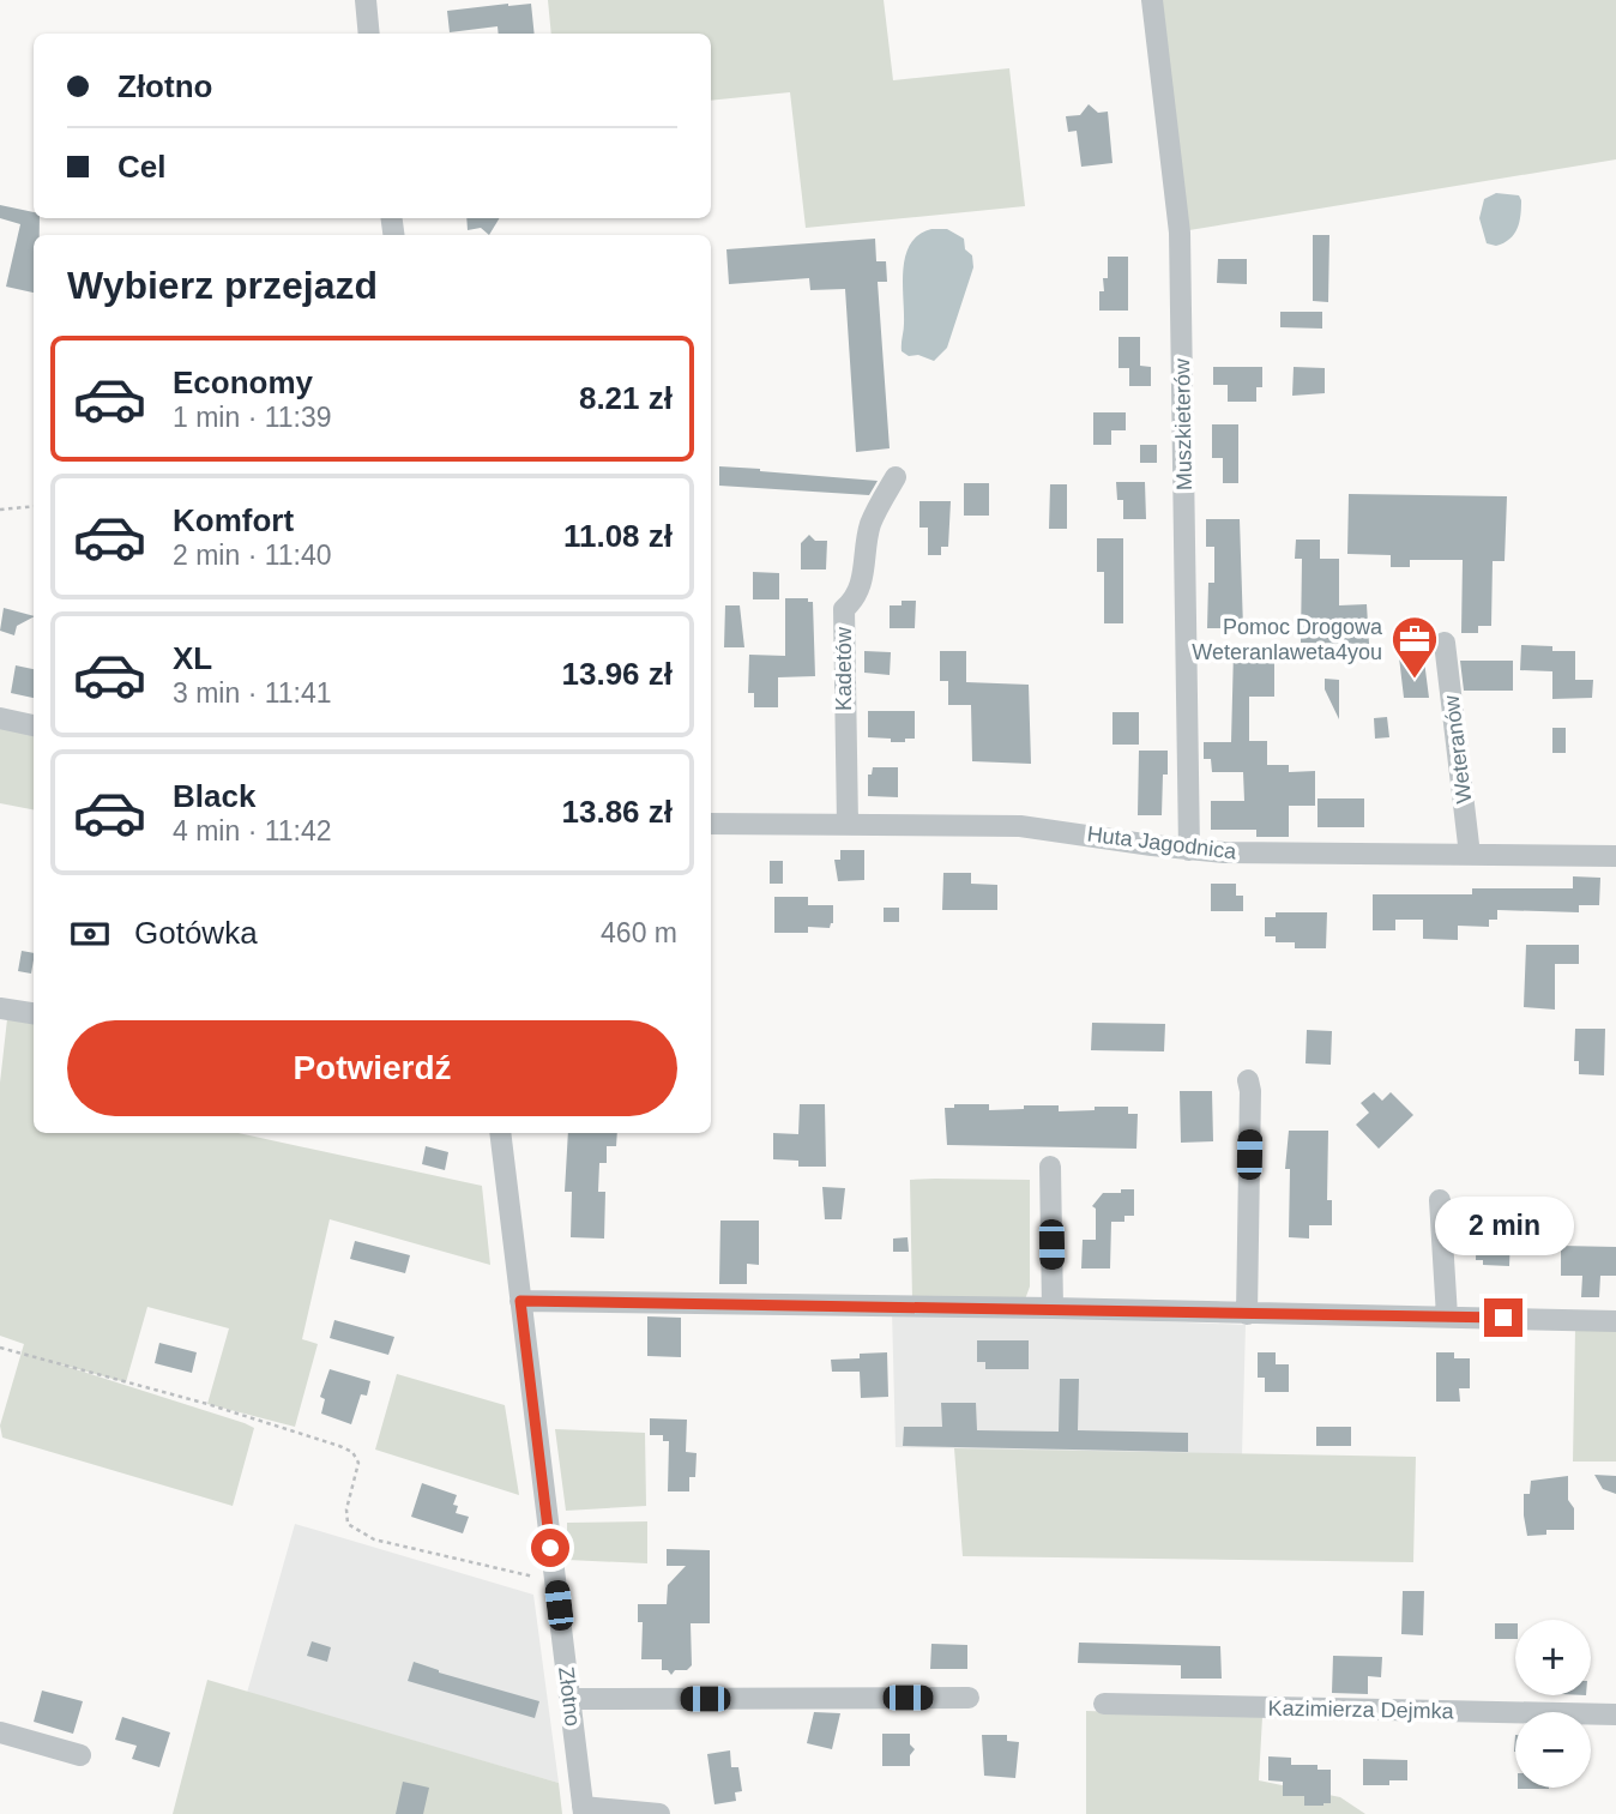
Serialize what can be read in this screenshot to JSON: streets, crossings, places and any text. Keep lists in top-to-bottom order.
{
  "streets": {
    "street": [
      "Muszkieterów",
      "Kadetów",
      "Weteranów",
      "Huta Jagodnica",
      "Złotno",
      "Kazimierza Dejmka"
    ]
  },
  "crossings": [
    ["Muszkieterów", "Huta Jagodnica"],
    ["Kadetów", "Huta Jagodnica"],
    ["Weteranów", "Huta Jagodnica"]
  ],
  "places": {
    "office": ["Pomoc Drogowa Weteranlaweta4you"]
  },
  "page": {
    "banner": ["Złotno", "Cel"],
    "heading": "Wybierz przejazd",
    "list": [
      {
        "name": "Economy",
        "note": "1 min · 11:39",
        "value": "8.21 zł"
      },
      {
        "name": "Komfort",
        "note": "2 min · 11:40",
        "value": "11.08 zł"
      },
      {
        "name": "XL",
        "note": "3 min · 11:41",
        "value": "13.96 zł"
      },
      {
        "name": "Black",
        "note": "4 min · 11:42",
        "value": "13.86 zł"
      }
    ],
    "pay": ["Gotówka", "460 m"],
    "buttons": "Potwierdź",
    "bubble": "2 min",
    "map_buttons": ["+", "−"]
  }
}
